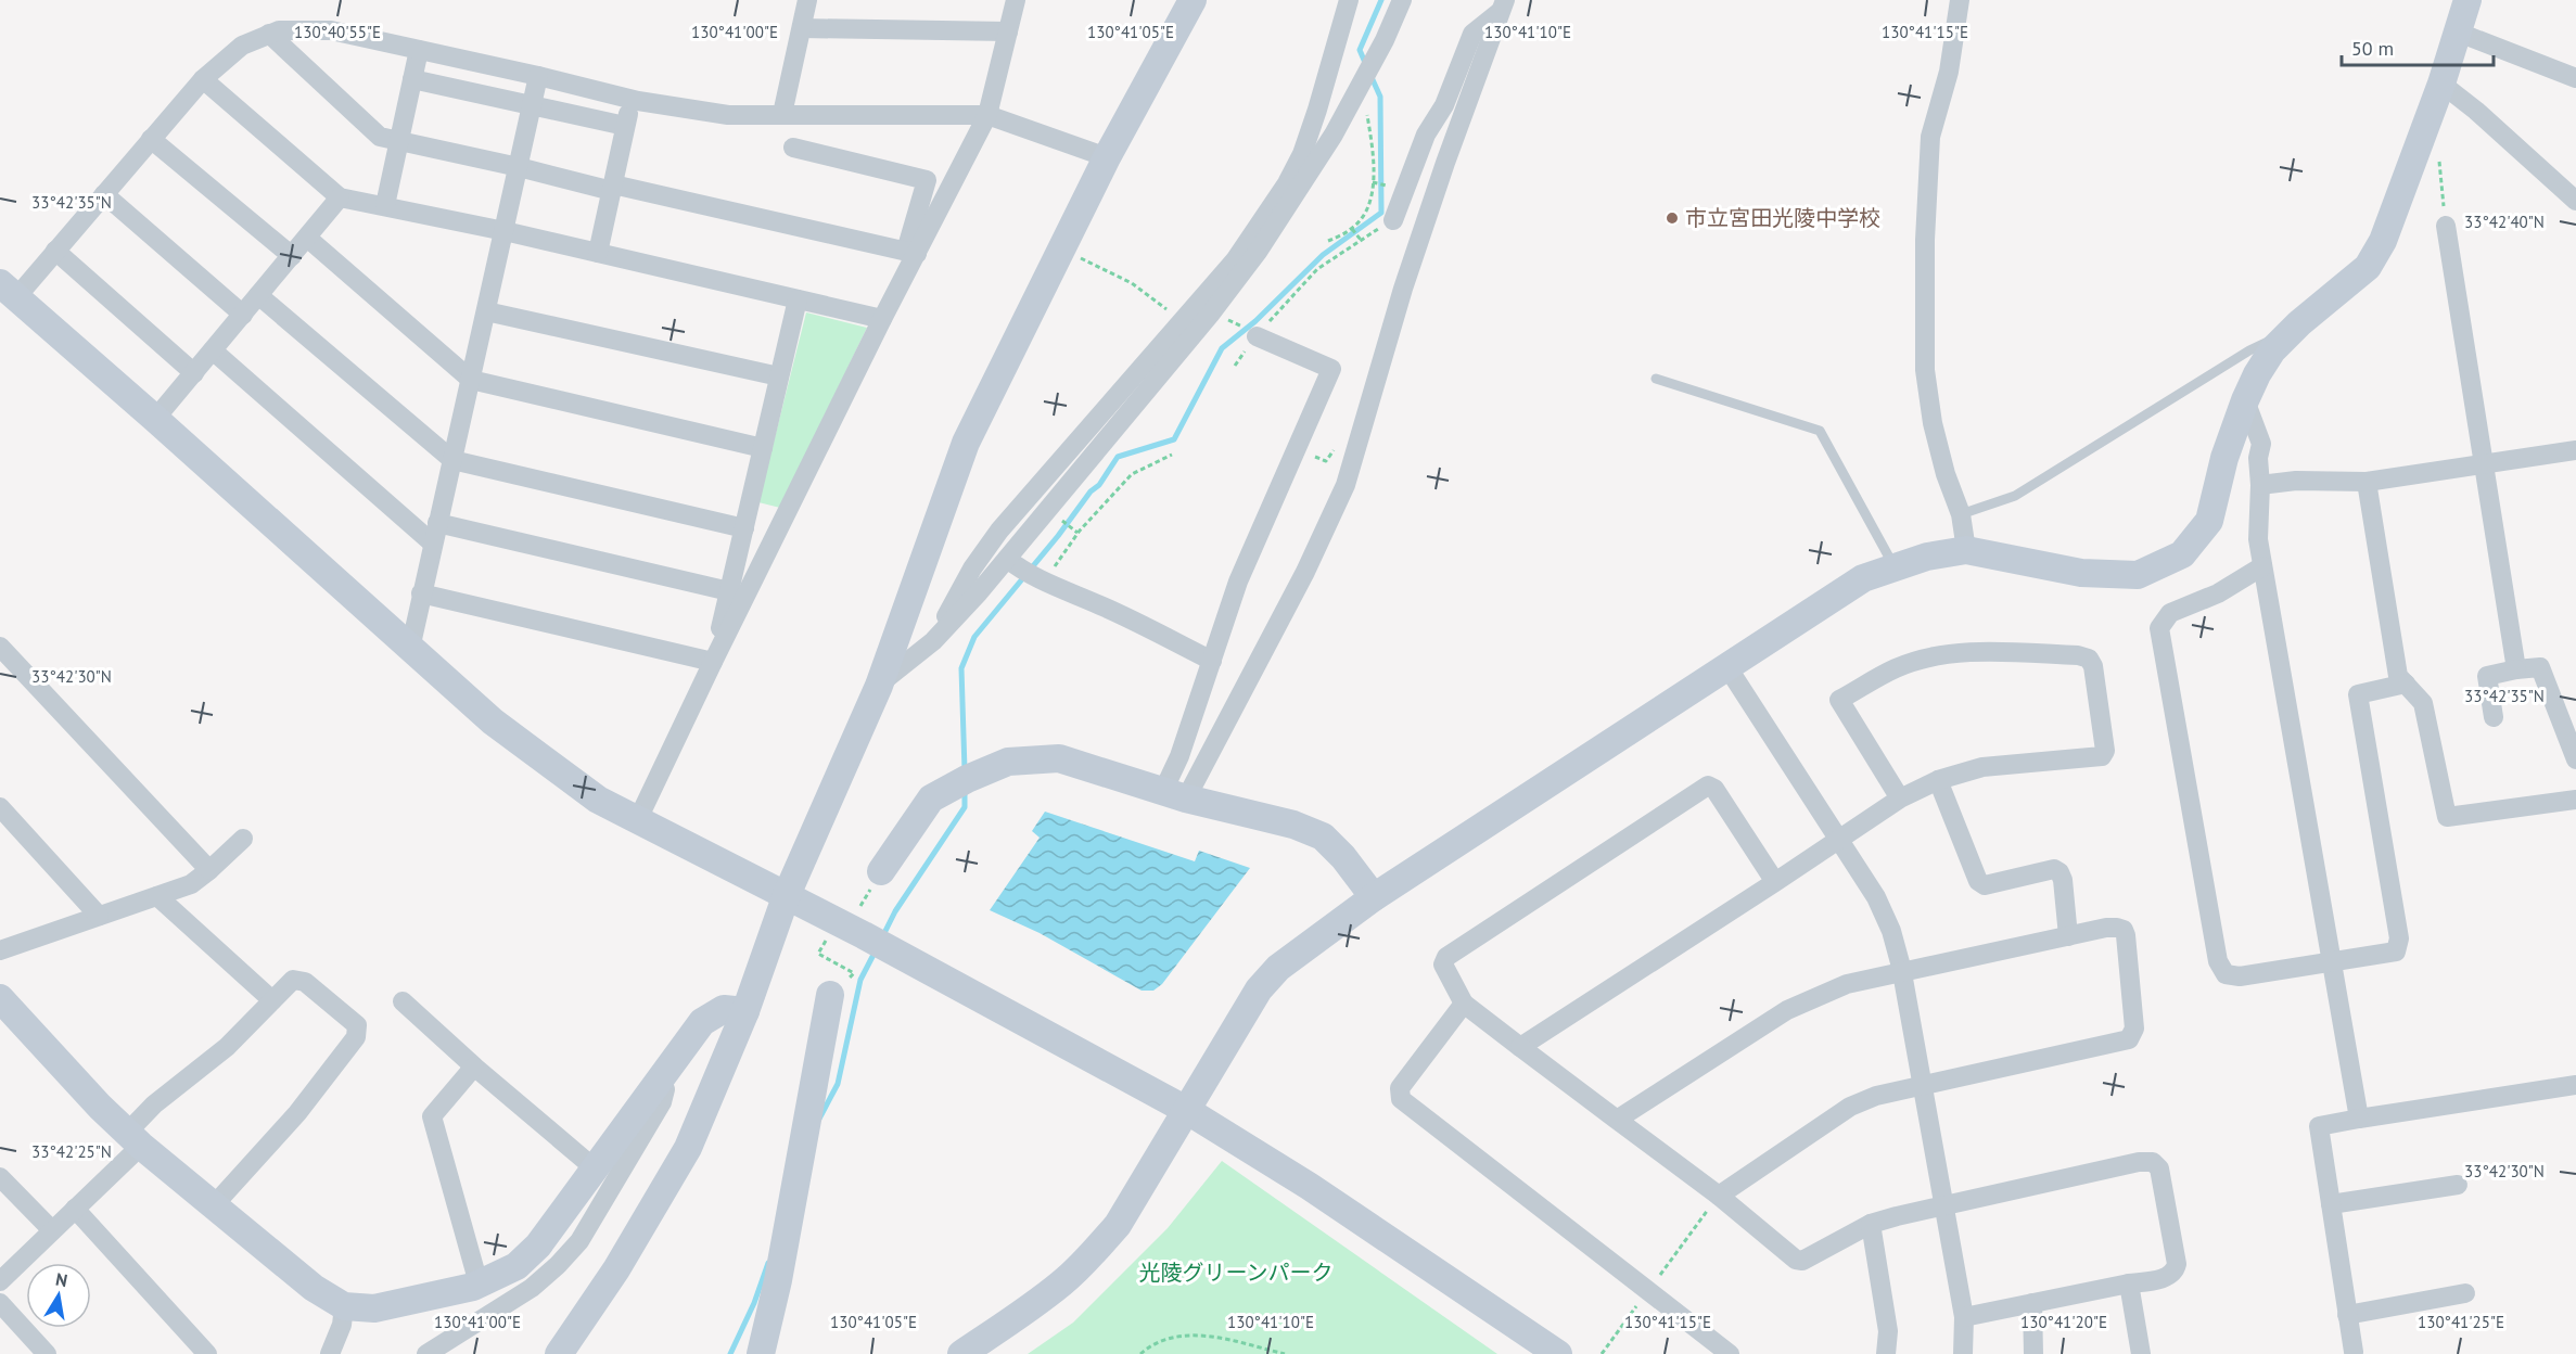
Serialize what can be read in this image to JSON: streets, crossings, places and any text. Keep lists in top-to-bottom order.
{
  "parks": ["光陵グリーンパーク"],
  "places": ["市立宮田光陵中学校"],
  "scale_bar": "50 m",
  "north": "top",
  "coordinates": [
    "130°40'55\"E",
    "130°41'00\"E",
    "130°41'05\"E",
    "130°41'10\"E",
    "130°41'15\"E",
    "33°42'35\"N",
    "33°42'40\"N",
    "33°42'30\"N",
    "33°42'25\"N",
    "130°41'20\"E",
    "130°41'25\"E"
  ]
}
